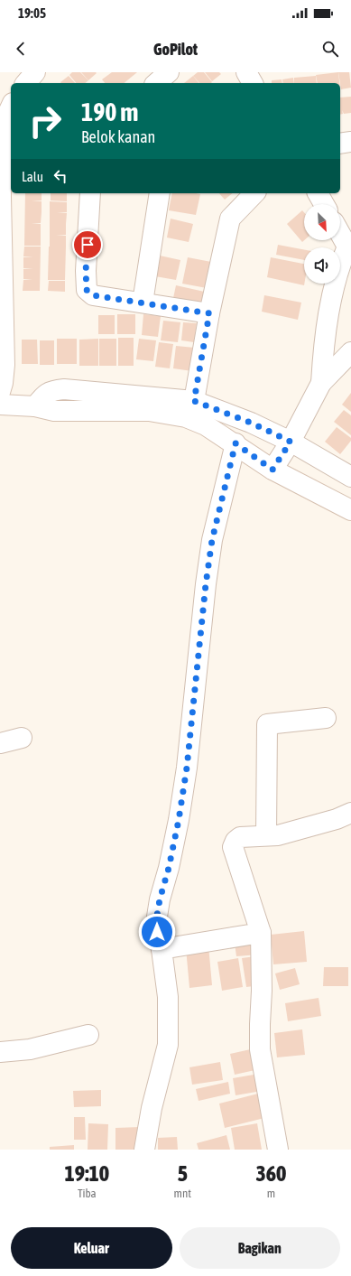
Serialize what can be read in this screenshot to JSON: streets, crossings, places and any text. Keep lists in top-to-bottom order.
{
  "north": "bottom right",
  "page": {
    "status": "19:05",
    "header": "GoPilot",
    "turn": ["190 m", "Belok kanan"],
    "then": "Lalu",
    "eta": [
      "19:10",
      "Tiba",
      "5",
      "mnt",
      "360",
      "m"
    ],
    "buttons": ["Keluar", "Bagikan"]
  }
}
